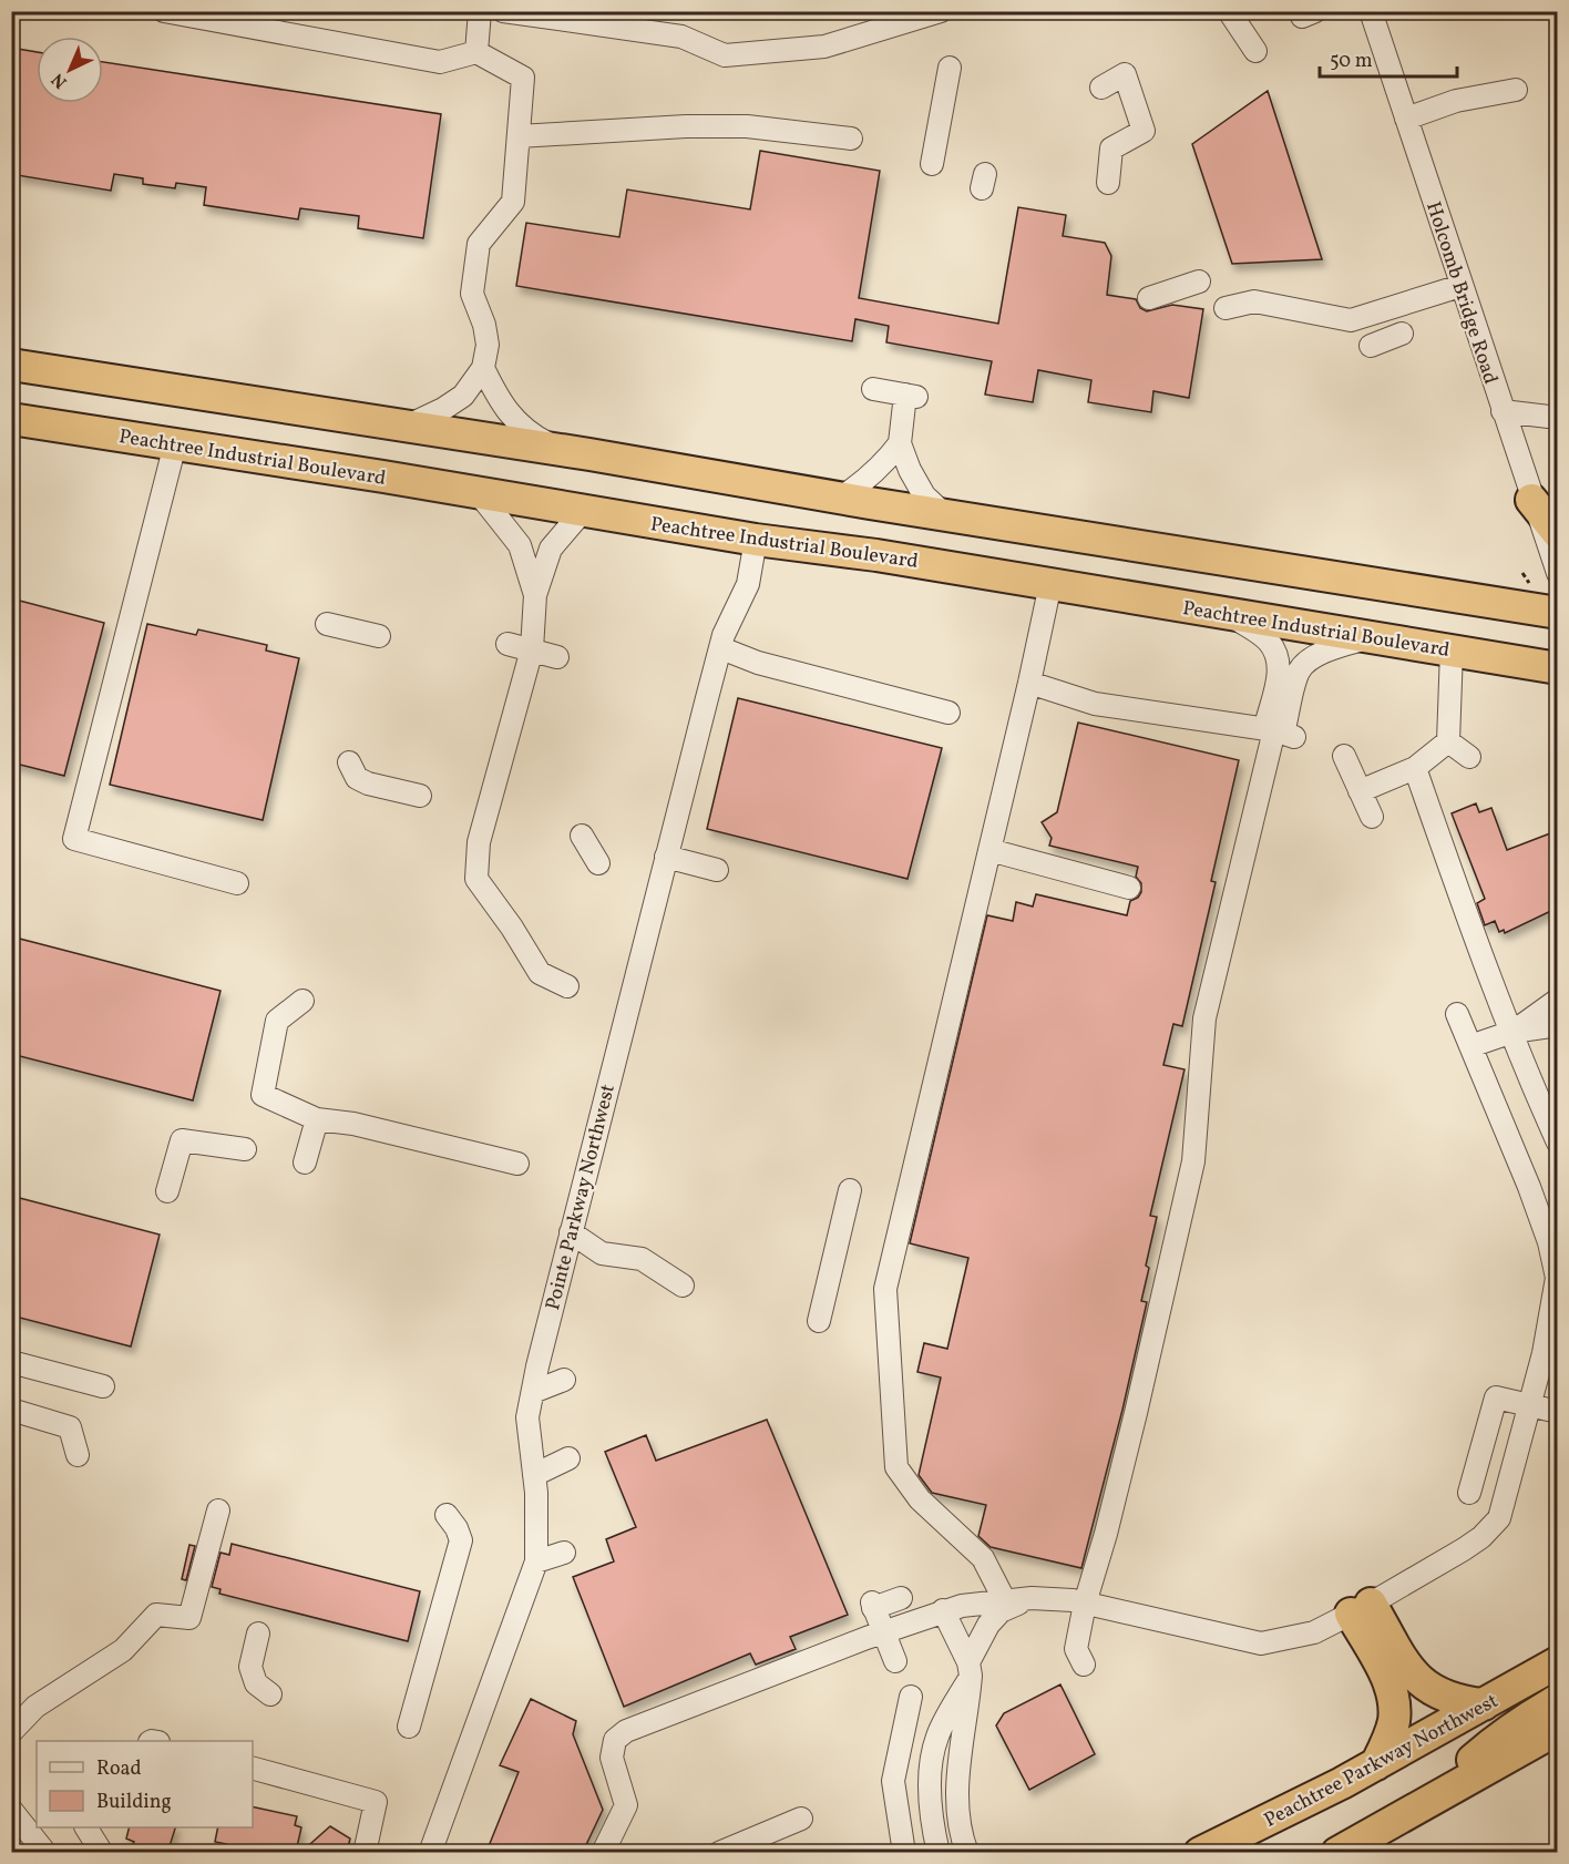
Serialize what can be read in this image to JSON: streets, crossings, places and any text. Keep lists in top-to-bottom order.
{
  "streets": {
    "highway": ["Peachtree Industrial Boulevard", "Peachtree Parkway Northwest"],
    "street": ["Holcomb Bridge Road", "Pointe Parkway Northwest"]
  },
  "crossings": [
    ["Peachtree Industrial Boulevard", "Pointe Parkway Northwest"]
  ],
  "legend": ["Road", "Building"],
  "scale_bar": "50 m",
  "north": "bottom left"
}
